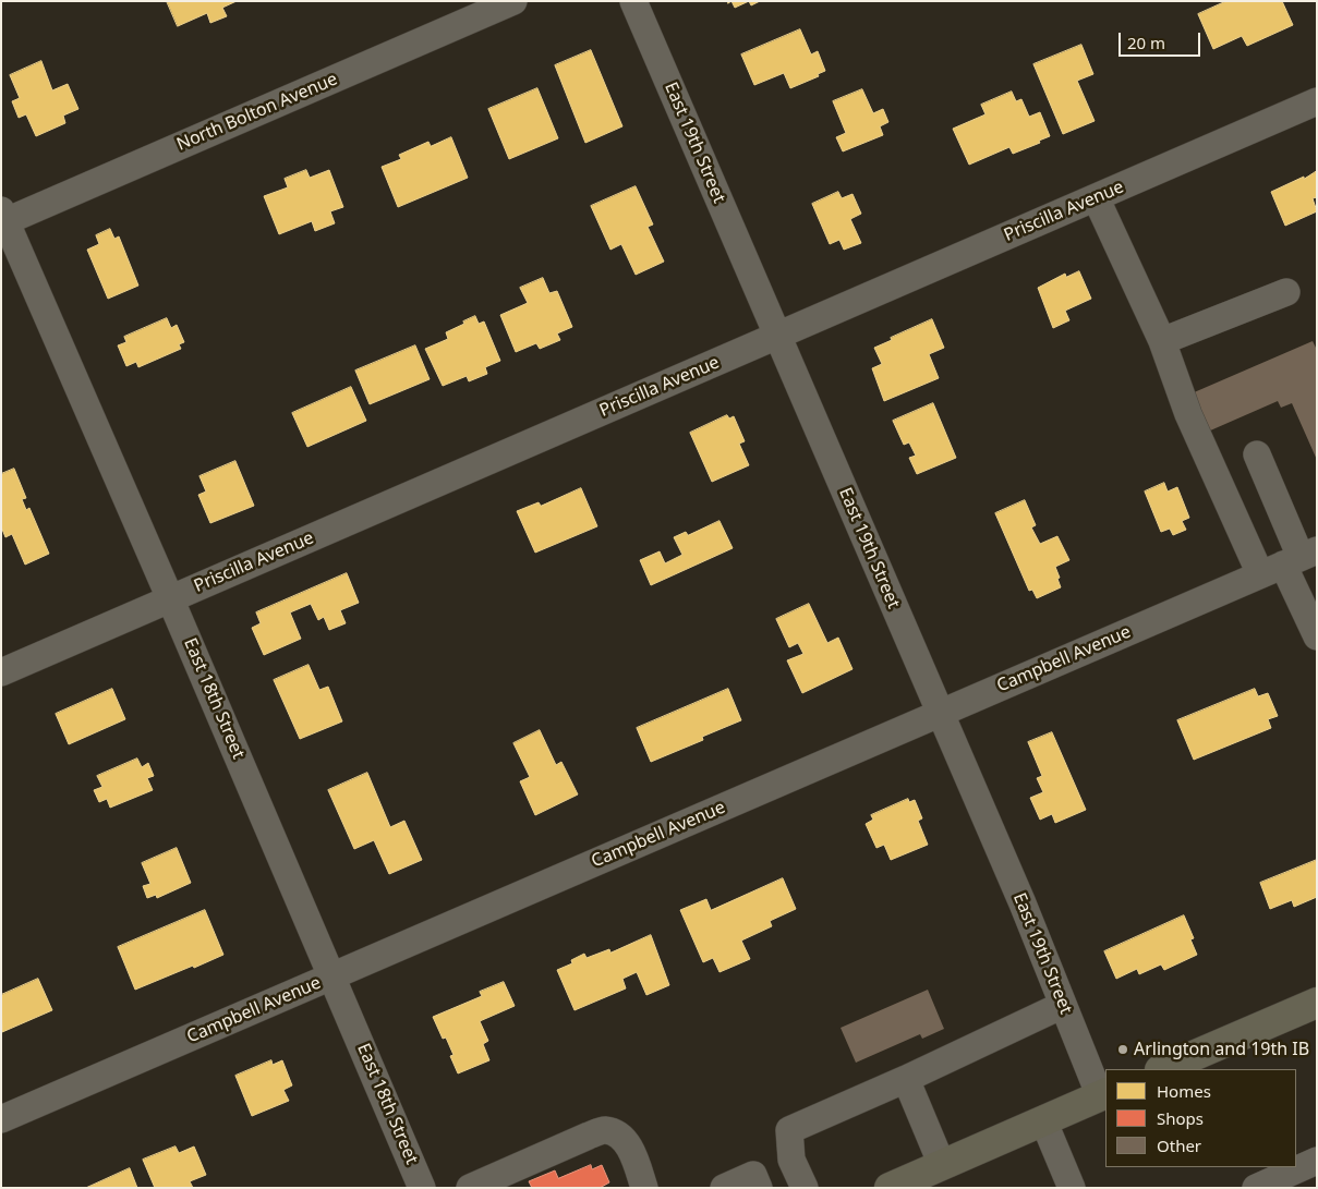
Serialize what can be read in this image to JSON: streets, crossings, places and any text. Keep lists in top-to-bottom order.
{
  "streets": {
    "street": [
      "North Bolton Avenue",
      "East 19th Street",
      "Priscilla Avenue",
      "Campbell Avenue",
      "East 18th Street"
    ]
  },
  "crossings": [
    ["North Bolton Avenue", "East 18th Street"],
    ["East 19th Street", "Priscilla Avenue"],
    ["East 19th Street", "Campbell Avenue"],
    ["Priscilla Avenue", "East 18th Street"],
    ["Campbell Avenue", "East 18th Street"]
  ],
  "places": ["Arlington and 19th IB"],
  "legend": ["Homes", "Shops", "Other"],
  "scale_bar": "20 m"
}
